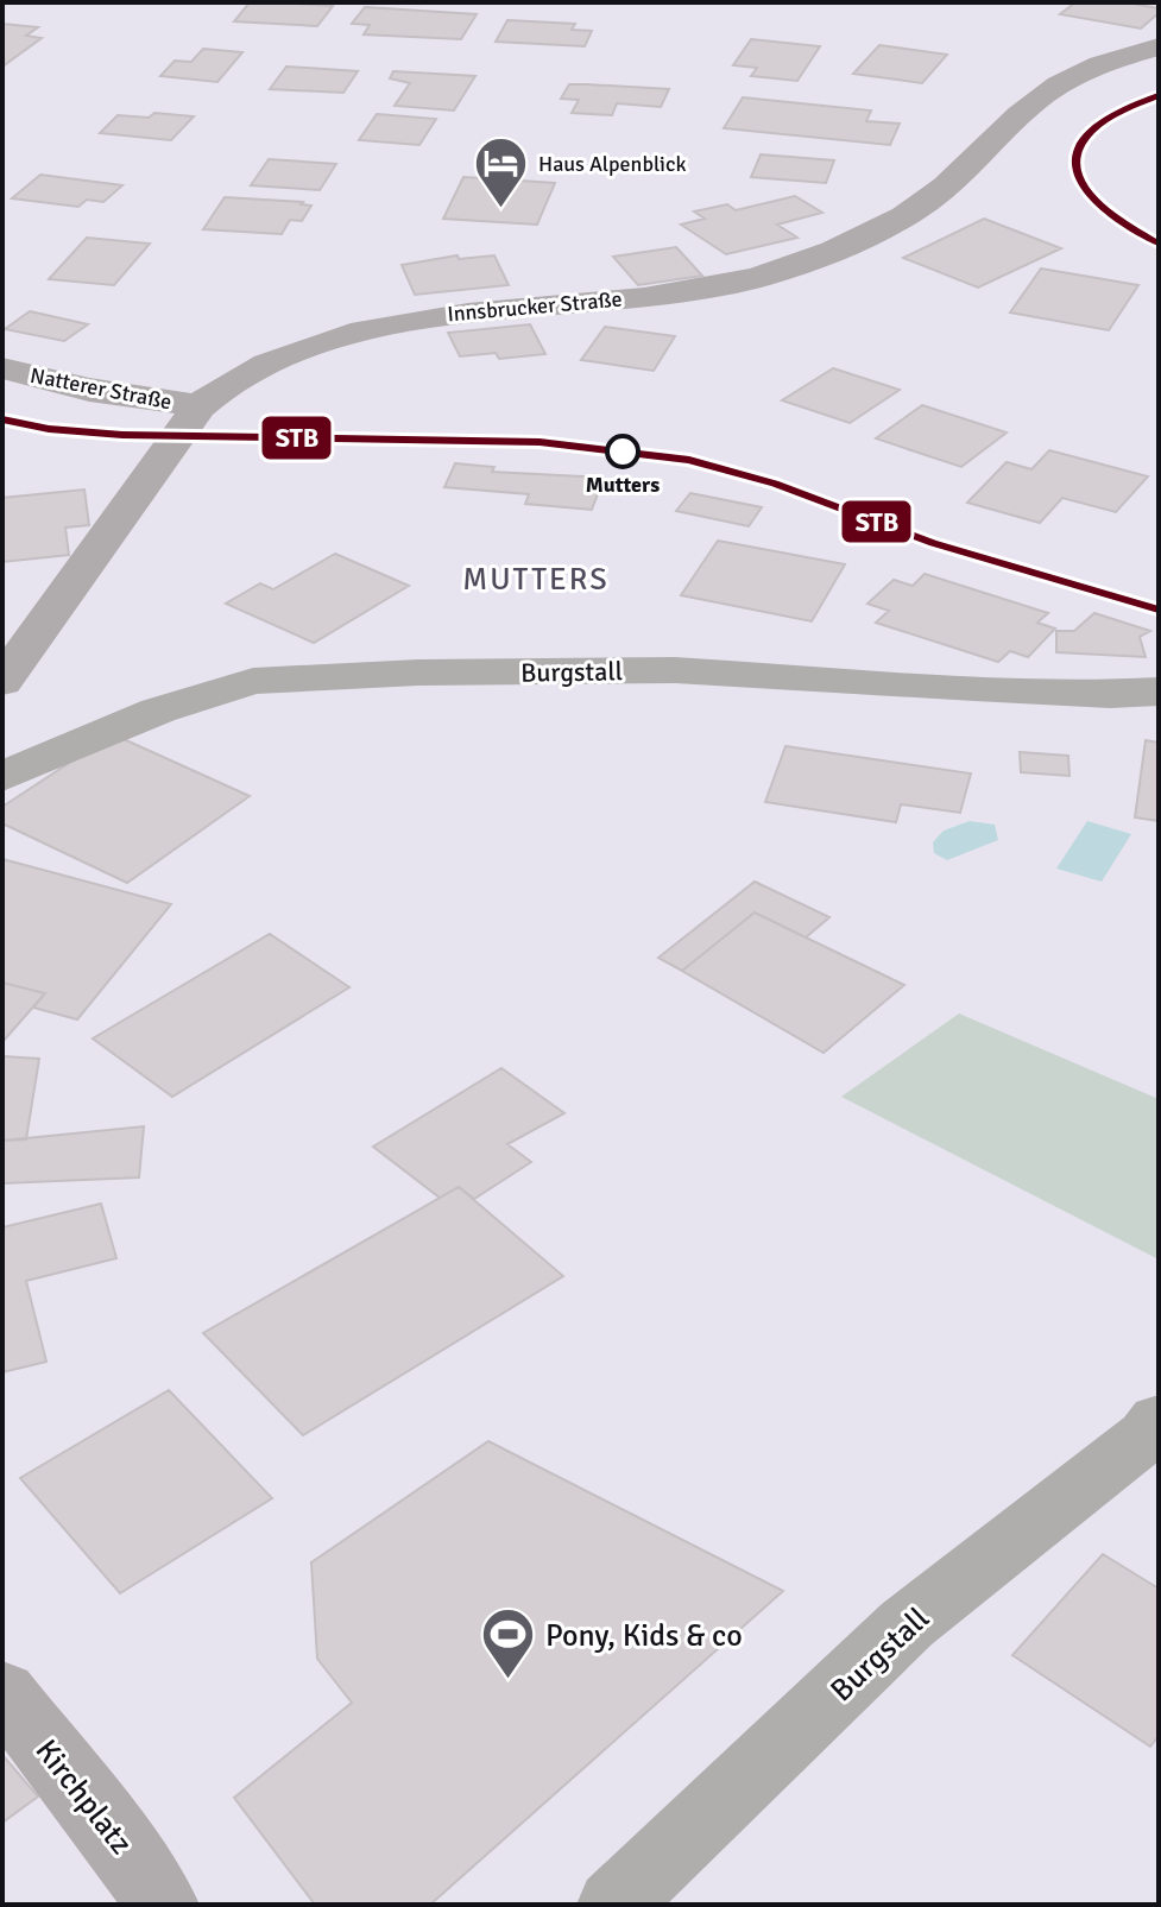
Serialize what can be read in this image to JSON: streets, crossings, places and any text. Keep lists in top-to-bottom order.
{
  "streets": {
    "main road": ["Innsbrucker Straße", "Natterer Straße", "Kirchplatz"],
    "street": ["Burgstall"]
  },
  "crossings": [
    ["Innsbrucker Straße", "Natterer Straße"]
  ],
  "districts": ["MUTTERS"],
  "places": {
    "hotel": ["Haus Alpenblick"],
    "other": ["Mutters"],
    "sports": ["Pony, Kids & co"]
  },
  "lines": ["transit line STB"]
}
